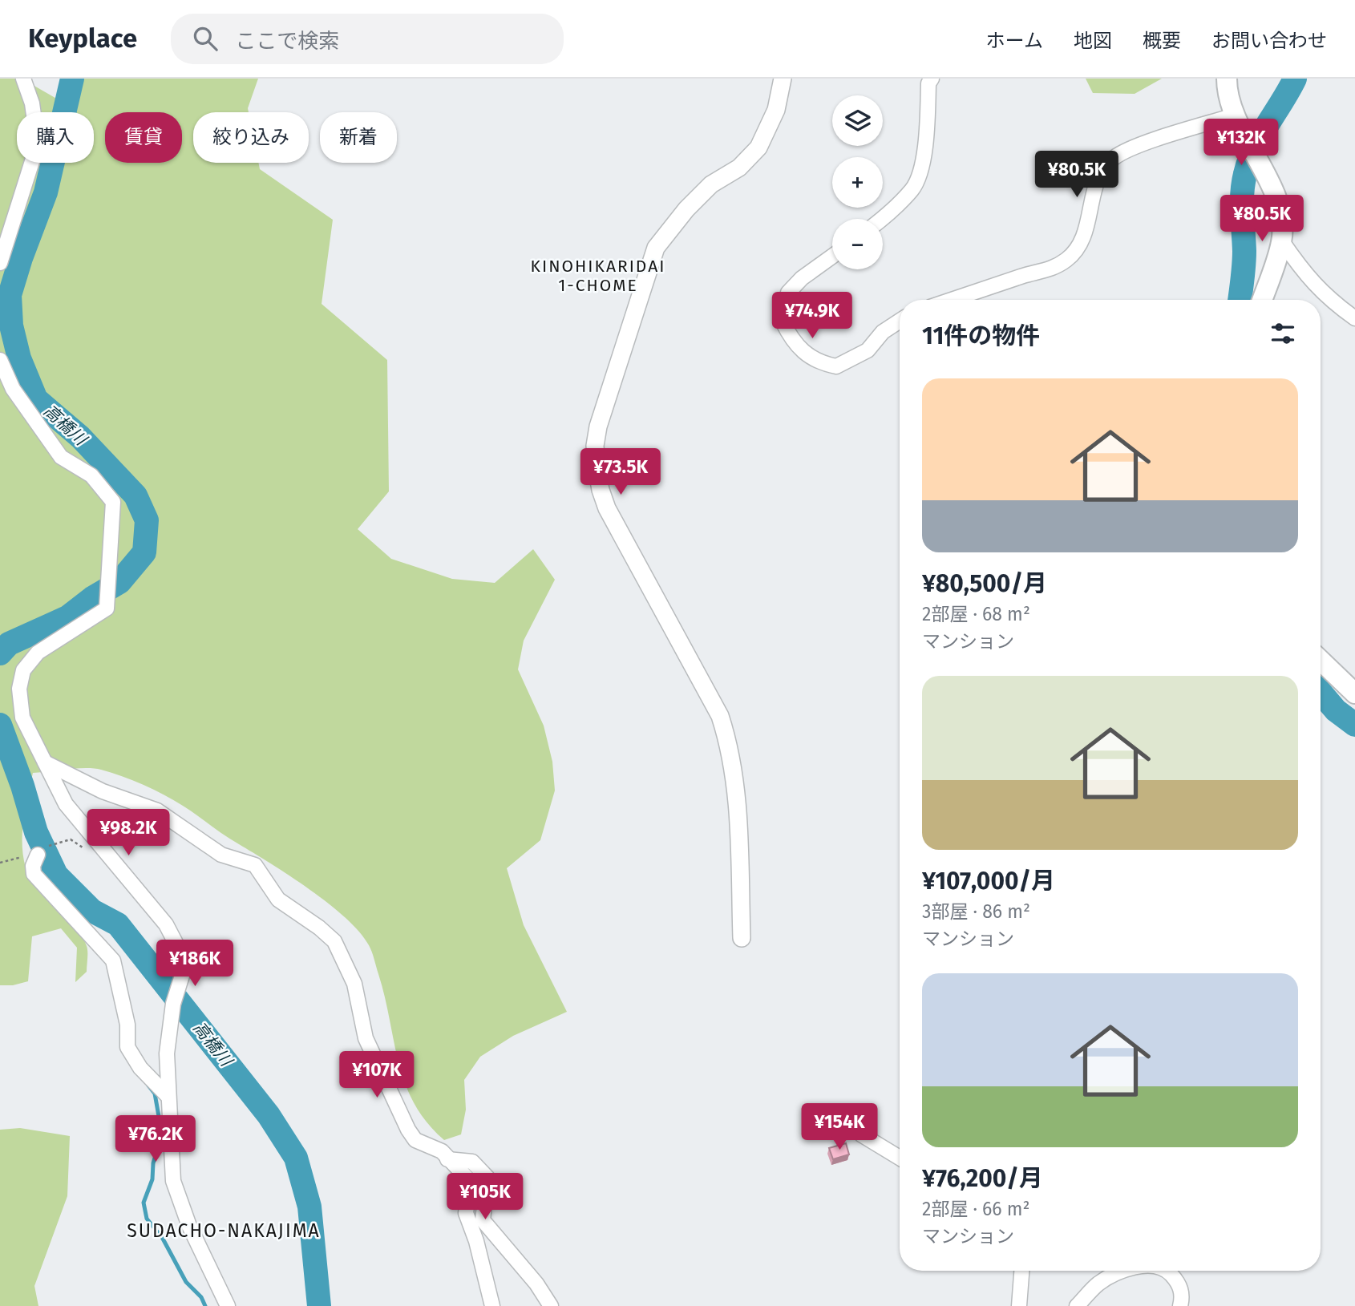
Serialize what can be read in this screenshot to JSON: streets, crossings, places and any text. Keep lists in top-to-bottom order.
{
  "districts": ["KINOHIKARIDAI 1-CHOME", "SUDACHO-NAKAJIMA"],
  "water": ["高橋川"],
  "page": {
    "header": "Keyplace",
    "search": "ここで検索",
    "nav": [
      "ホーム",
      "地図",
      "概要",
      "お問い合わせ"
    ],
    "map_buttons": ["+", "−"],
    "chip": [
      "購入",
      "賃貸",
      "絞り込み",
      "新着"
    ],
    "price": [
      "¥132K",
      "¥80.5K",
      "¥80.5K",
      "¥74.9K",
      "¥73.5K",
      "¥98.2K",
      "¥186K",
      "¥107K",
      "¥154K",
      "¥76.2K",
      "¥105K"
    ],
    "heading": "11件の物件",
    "list": [
      {
        "name": "¥80,500/月",
        "note": "2部屋 · 68 m² · マンション"
      },
      {
        "name": "¥107,000/月",
        "note": "3部屋 · 86 m² · マンション"
      },
      {
        "name": "¥76,200/月",
        "note": "2部屋 · 66 m² · マンション"
      }
    ]
  }
}
